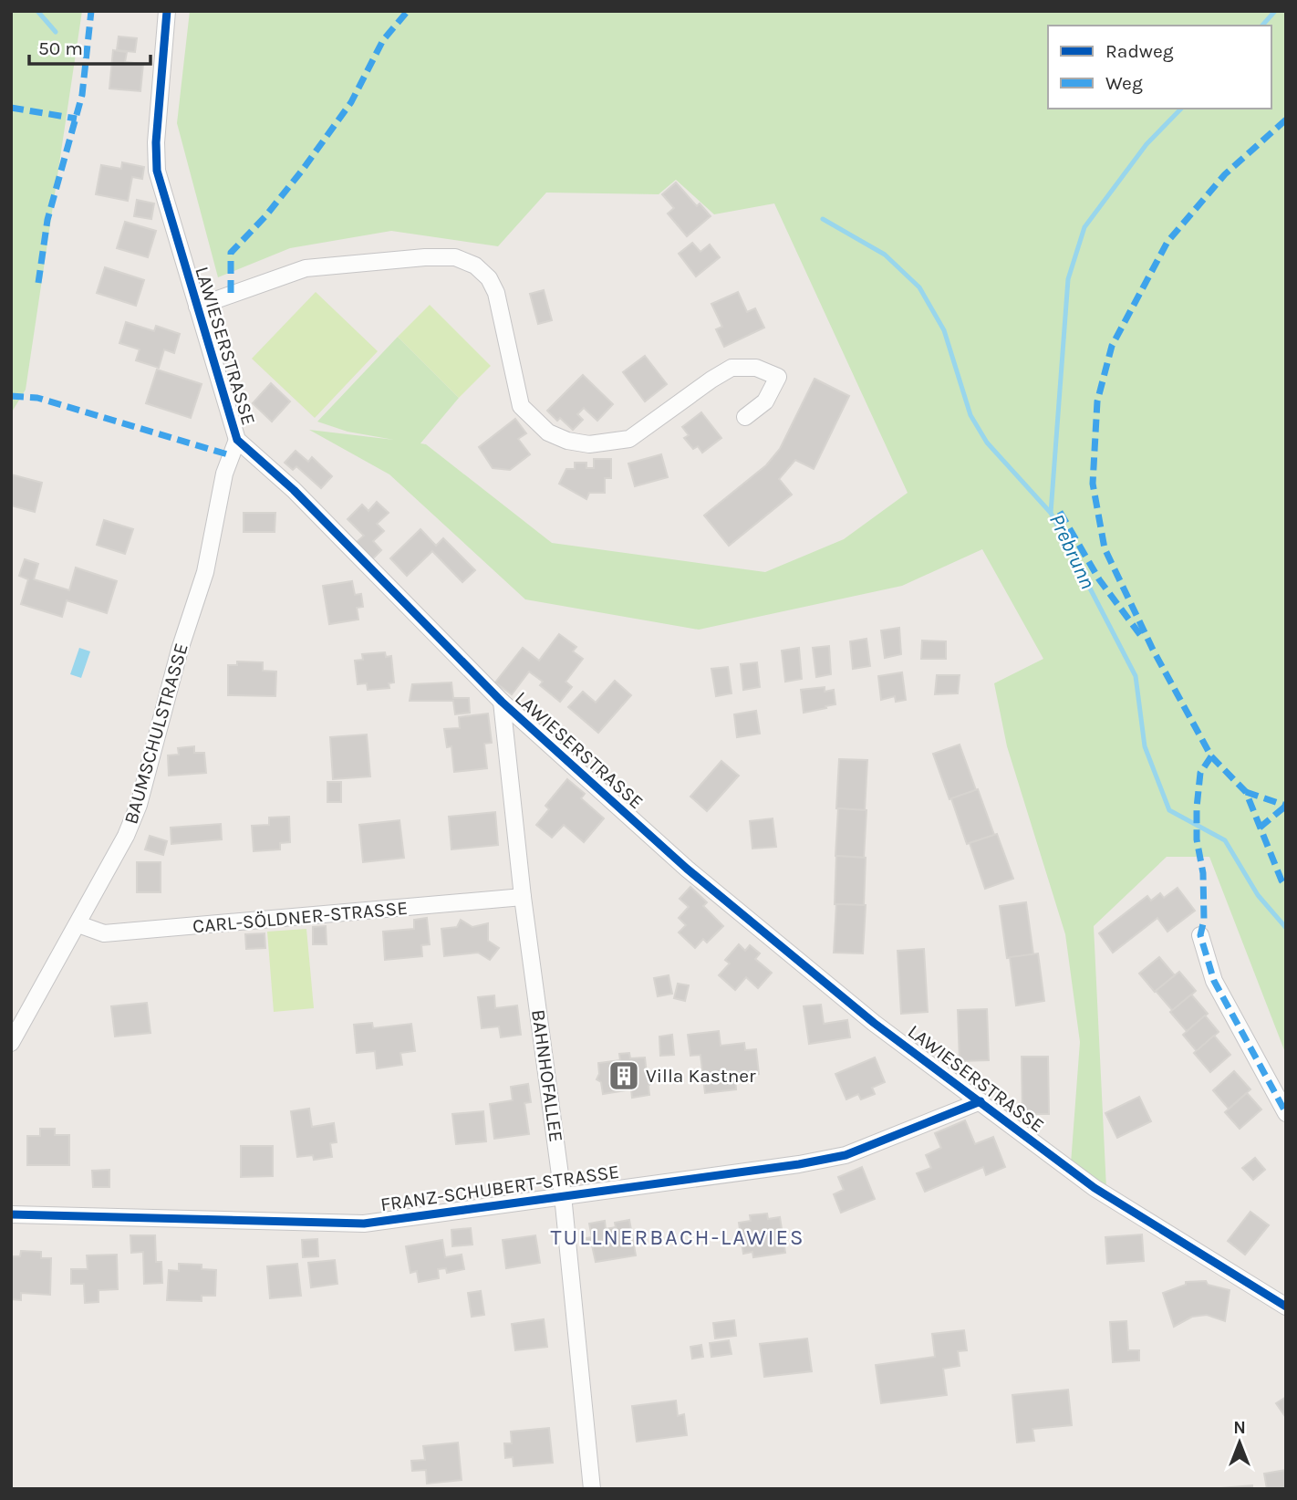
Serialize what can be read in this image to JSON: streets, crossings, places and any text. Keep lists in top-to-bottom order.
{
  "streets": {
    "street": [
      "LAWIESERSTRASSE",
      "BAUMSCHULSTRASSE",
      "CARL-SÖLDNER-STRASSE",
      "BAHNHOFALLEE",
      "FRANZ-SCHUBERT-STRASSE"
    ]
  },
  "crossings": [
    ["LAWIESERSTRASSE", "BAUMSCHULSTRASSE"],
    ["LAWIESERSTRASSE", "BAHNHOFALLEE"],
    ["LAWIESERSTRASSE", "FRANZ-SCHUBERT-STRASSE"],
    ["BAUMSCHULSTRASSE", "CARL-SÖLDNER-STRASSE"],
    ["CARL-SÖLDNER-STRASSE", "BAHNHOFALLEE"],
    ["BAHNHOFALLEE", "FRANZ-SCHUBERT-STRASSE"]
  ],
  "districts": ["TULLNERBACH-LAWIES"],
  "water": ["Prebrunn"],
  "places": {
    "building": ["Villa Kastner"]
  },
  "legend": ["Radweg", "Weg"],
  "scale_bar": "50 m",
  "north": "top"
}
